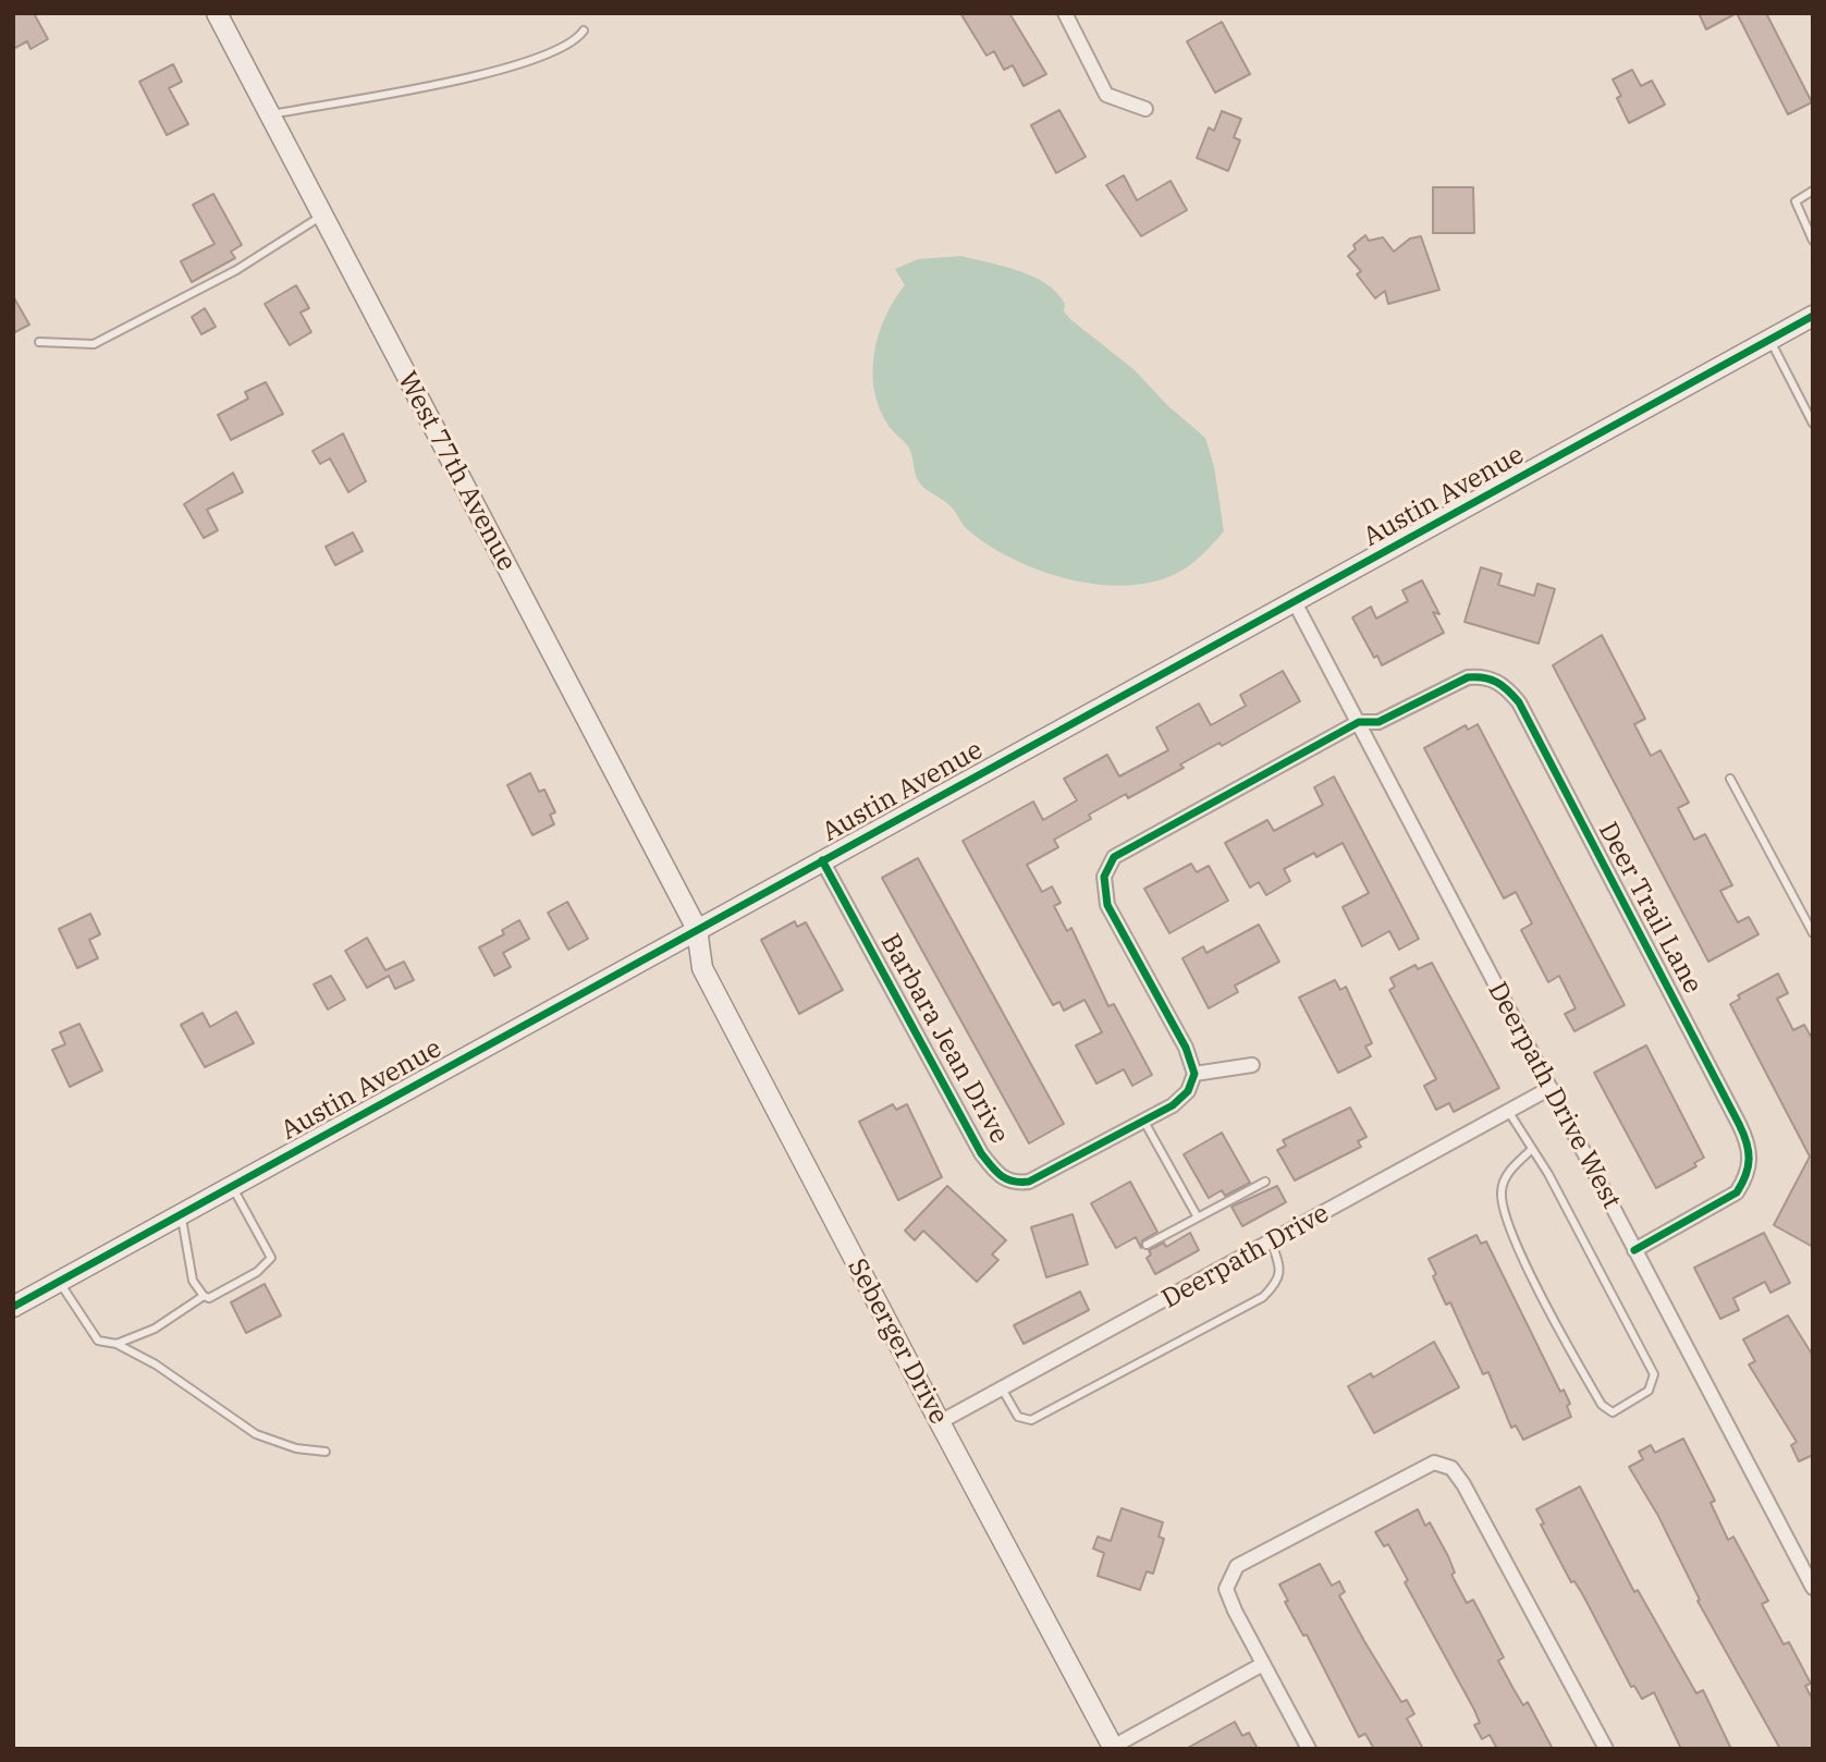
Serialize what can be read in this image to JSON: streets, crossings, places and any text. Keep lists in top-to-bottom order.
{
  "streets": {
    "street": [
      "West 77th Avenue",
      "Austin Avenue",
      "Deer Trail Lane",
      "Barbara Jean Drive",
      "Deerpath Drive West",
      "Deerpath Drive",
      "Seberger Drive"
    ]
  },
  "crossings": [
    ["West 77th Avenue", "Austin Avenue"],
    ["West 77th Avenue", "Seberger Drive"],
    ["Austin Avenue", "Barbara Jean Drive"],
    ["Austin Avenue", "Deerpath Drive West"],
    ["Austin Avenue", "Seberger Drive"],
    ["Deer Trail Lane", "Deerpath Drive West"],
    ["Deerpath Drive West", "Deerpath Drive"],
    ["Deerpath Drive", "Seberger Drive"]
  ]
}
